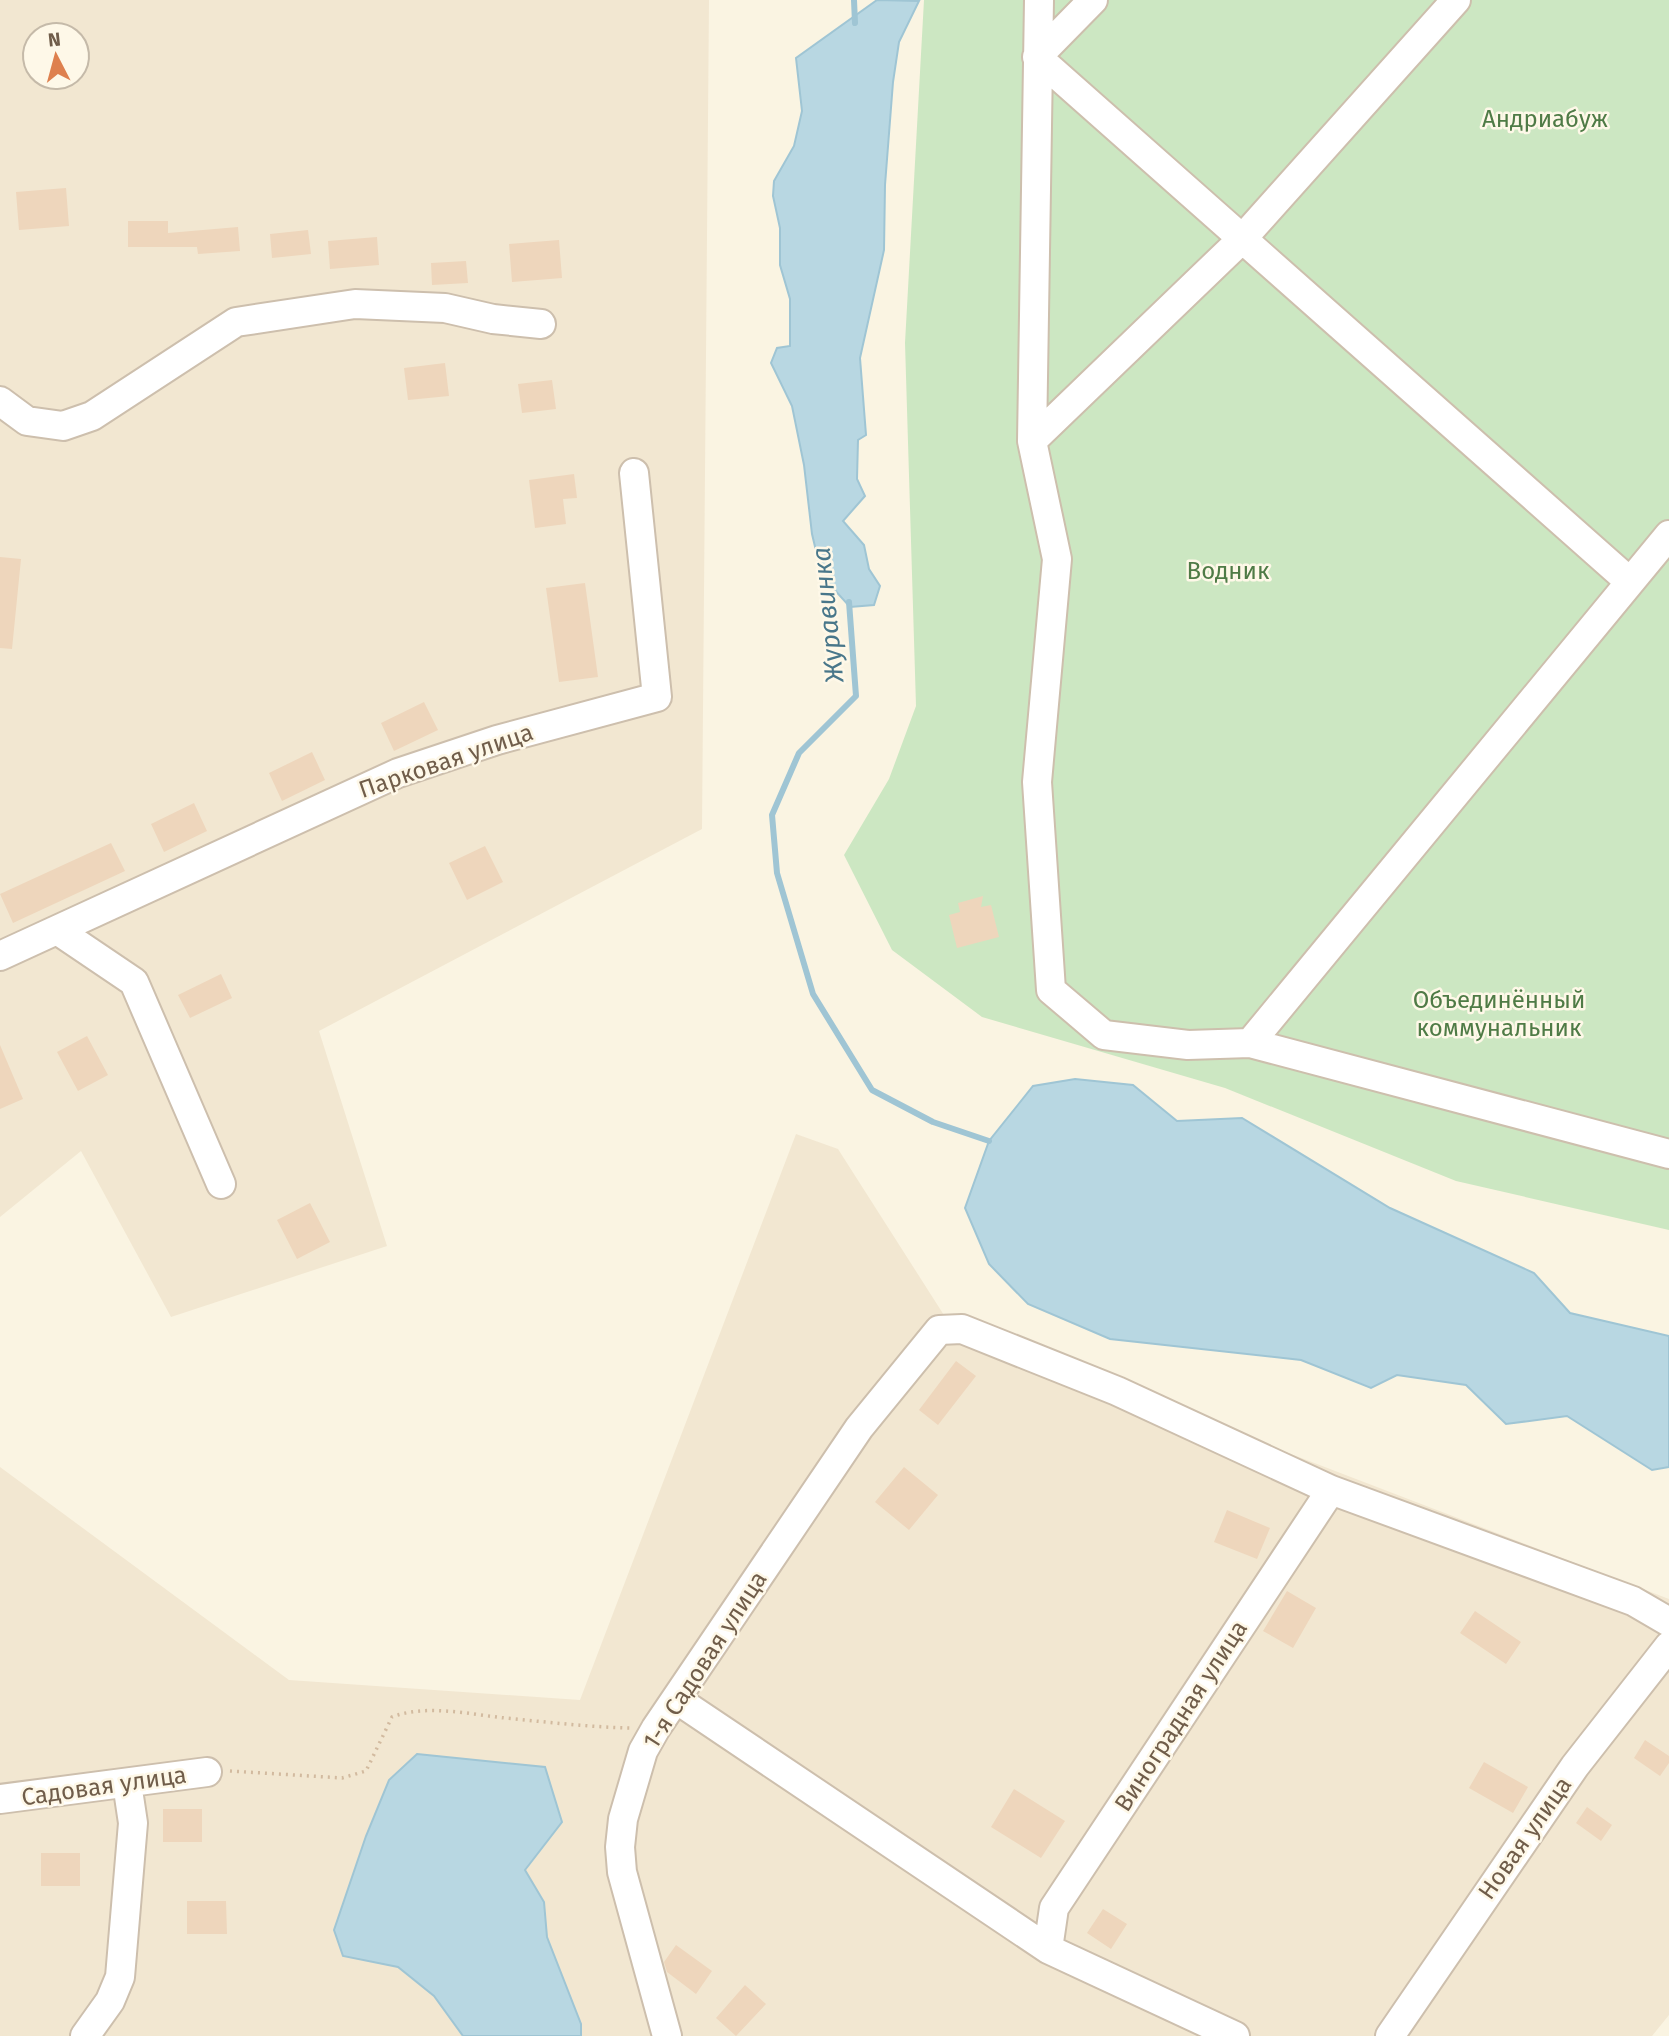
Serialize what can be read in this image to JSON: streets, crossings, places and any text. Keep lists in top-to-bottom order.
{
  "streets": {
    "street": [
      "Парковая улица",
      "1-я Садовая улица",
      "Виноградная улица",
      "Садовая улица",
      "Новая улица"
    ]
  },
  "crossings": [
    ["1-я Садовая улица", "Виноградная улица"]
  ],
  "water": ["Журавинка"],
  "parks": ["Андриабуж", "Водник", "Объединённый коммунальник"],
  "north": "top"
}
